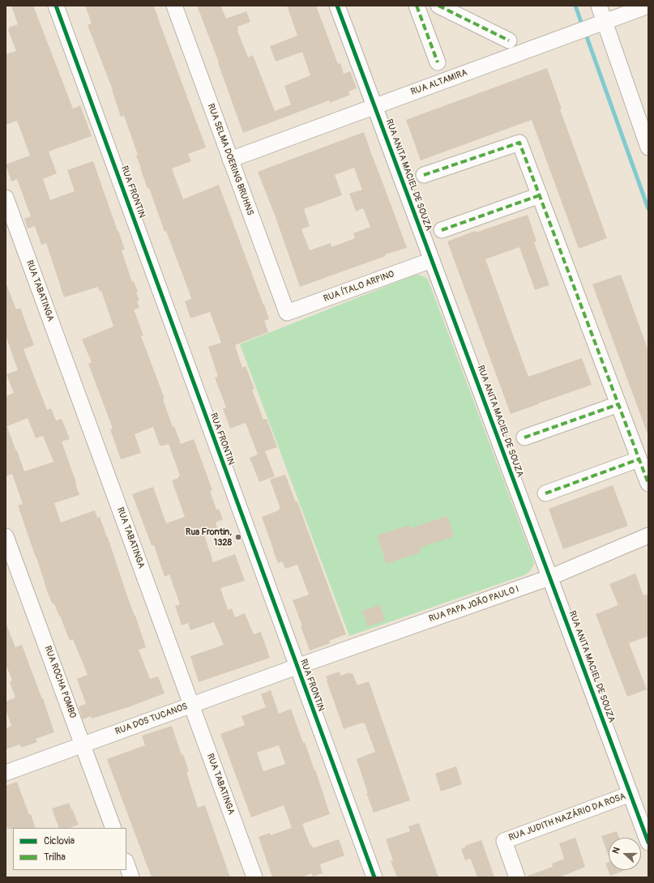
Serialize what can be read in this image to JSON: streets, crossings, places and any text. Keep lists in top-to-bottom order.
{
  "streets": {
    "street": [
      "RUA ALTAMIRA",
      "RUA SELMA DOERING BRUHNS",
      "RUA ANITA MACIEL DE SOUZA",
      "RUA FRONTIN",
      "RUA ÍTALO ARPINO",
      "RUA TABATINGA",
      "RUA PAPA JOÃO PAULO I",
      "RUA ROCHA POMBO",
      "RUA DOS TUCANOS",
      "RUA JUDITH NAZÁRIO DA ROSA"
    ]
  },
  "crossings": [
    ["RUA ALTAMIRA", "RUA SELMA DOERING BRUHNS"],
    ["RUA ALTAMIRA", "RUA ANITA MACIEL DE SOUZA"],
    ["RUA SELMA DOERING BRUHNS", "RUA ÍTALO ARPINO"],
    ["RUA ANITA MACIEL DE SOUZA", "RUA ÍTALO ARPINO"],
    ["RUA ANITA MACIEL DE SOUZA", "RUA PAPA JOÃO PAULO I"],
    ["RUA ANITA MACIEL DE SOUZA", "RUA JUDITH NAZÁRIO DA ROSA"],
    ["RUA FRONTIN", "RUA PAPA JOÃO PAULO I"],
    ["RUA FRONTIN", "RUA DOS TUCANOS"],
    ["RUA TABATINGA", "RUA DOS TUCANOS"],
    ["RUA PAPA JOÃO PAULO I", "RUA DOS TUCANOS"],
    ["RUA ROCHA POMBO", "RUA DOS TUCANOS"]
  ],
  "places": ["Rua Frontin, 1328"],
  "legend": ["Ciclovia", "Trilha"],
  "north": "left"
}
